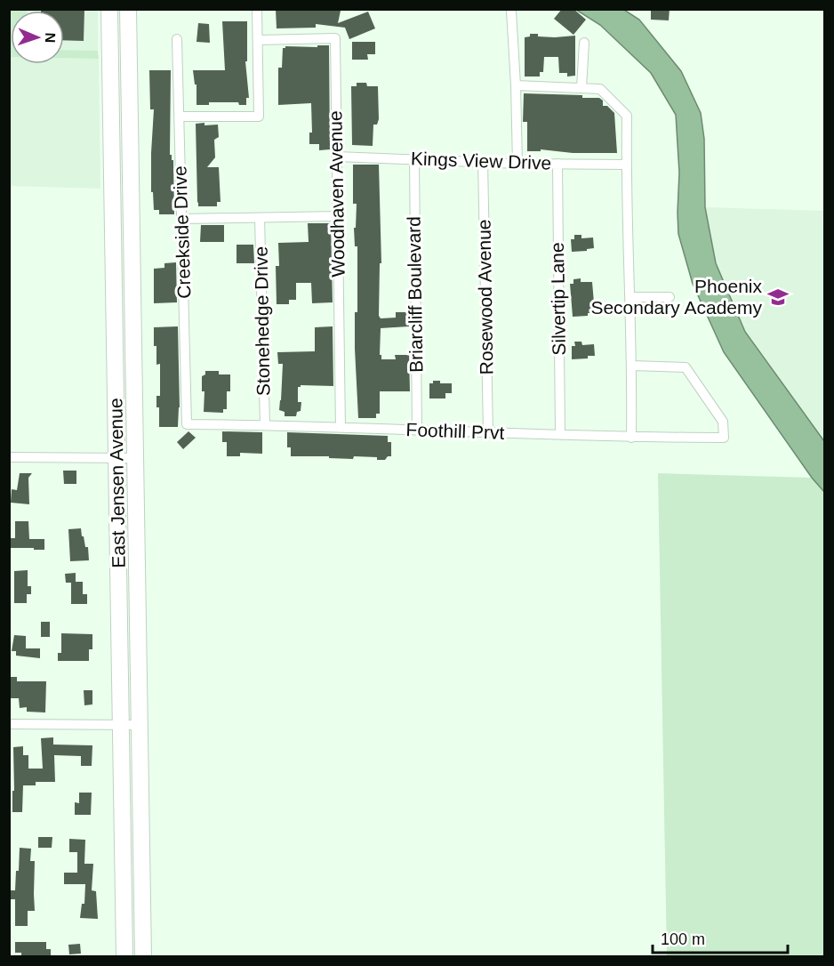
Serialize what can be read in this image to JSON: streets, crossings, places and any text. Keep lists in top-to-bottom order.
{
  "streets": {
    "main road": ["East Jensen Avenue"],
    "street": [
      "Kings View Drive",
      "Woodhaven Avenue",
      "Creekside Drive",
      "Briarcliff Boulevard",
      "Rosewood Avenue",
      "Silvertip Lane",
      "Stonehedge Drive",
      "Foothill Prvt"
    ]
  },
  "crossings": [
    ["Kings View Drive", "Woodhaven Avenue"],
    ["Kings View Drive", "Briarcliff Boulevard"],
    ["Kings View Drive", "Rosewood Avenue"],
    ["Kings View Drive", "Silvertip Lane"],
    ["Woodhaven Avenue", "Foothill Prvt"],
    ["Creekside Drive", "Foothill Prvt"],
    ["Briarcliff Boulevard", "Foothill Prvt"],
    ["Rosewood Avenue", "Foothill Prvt"],
    ["Silvertip Lane", "Foothill Prvt"],
    ["Stonehedge Drive", "Foothill Prvt"]
  ],
  "places": {
    "school or university": ["Phoenix Secondary Academy"]
  },
  "scale_bar": "100 m",
  "north": "right"
}
